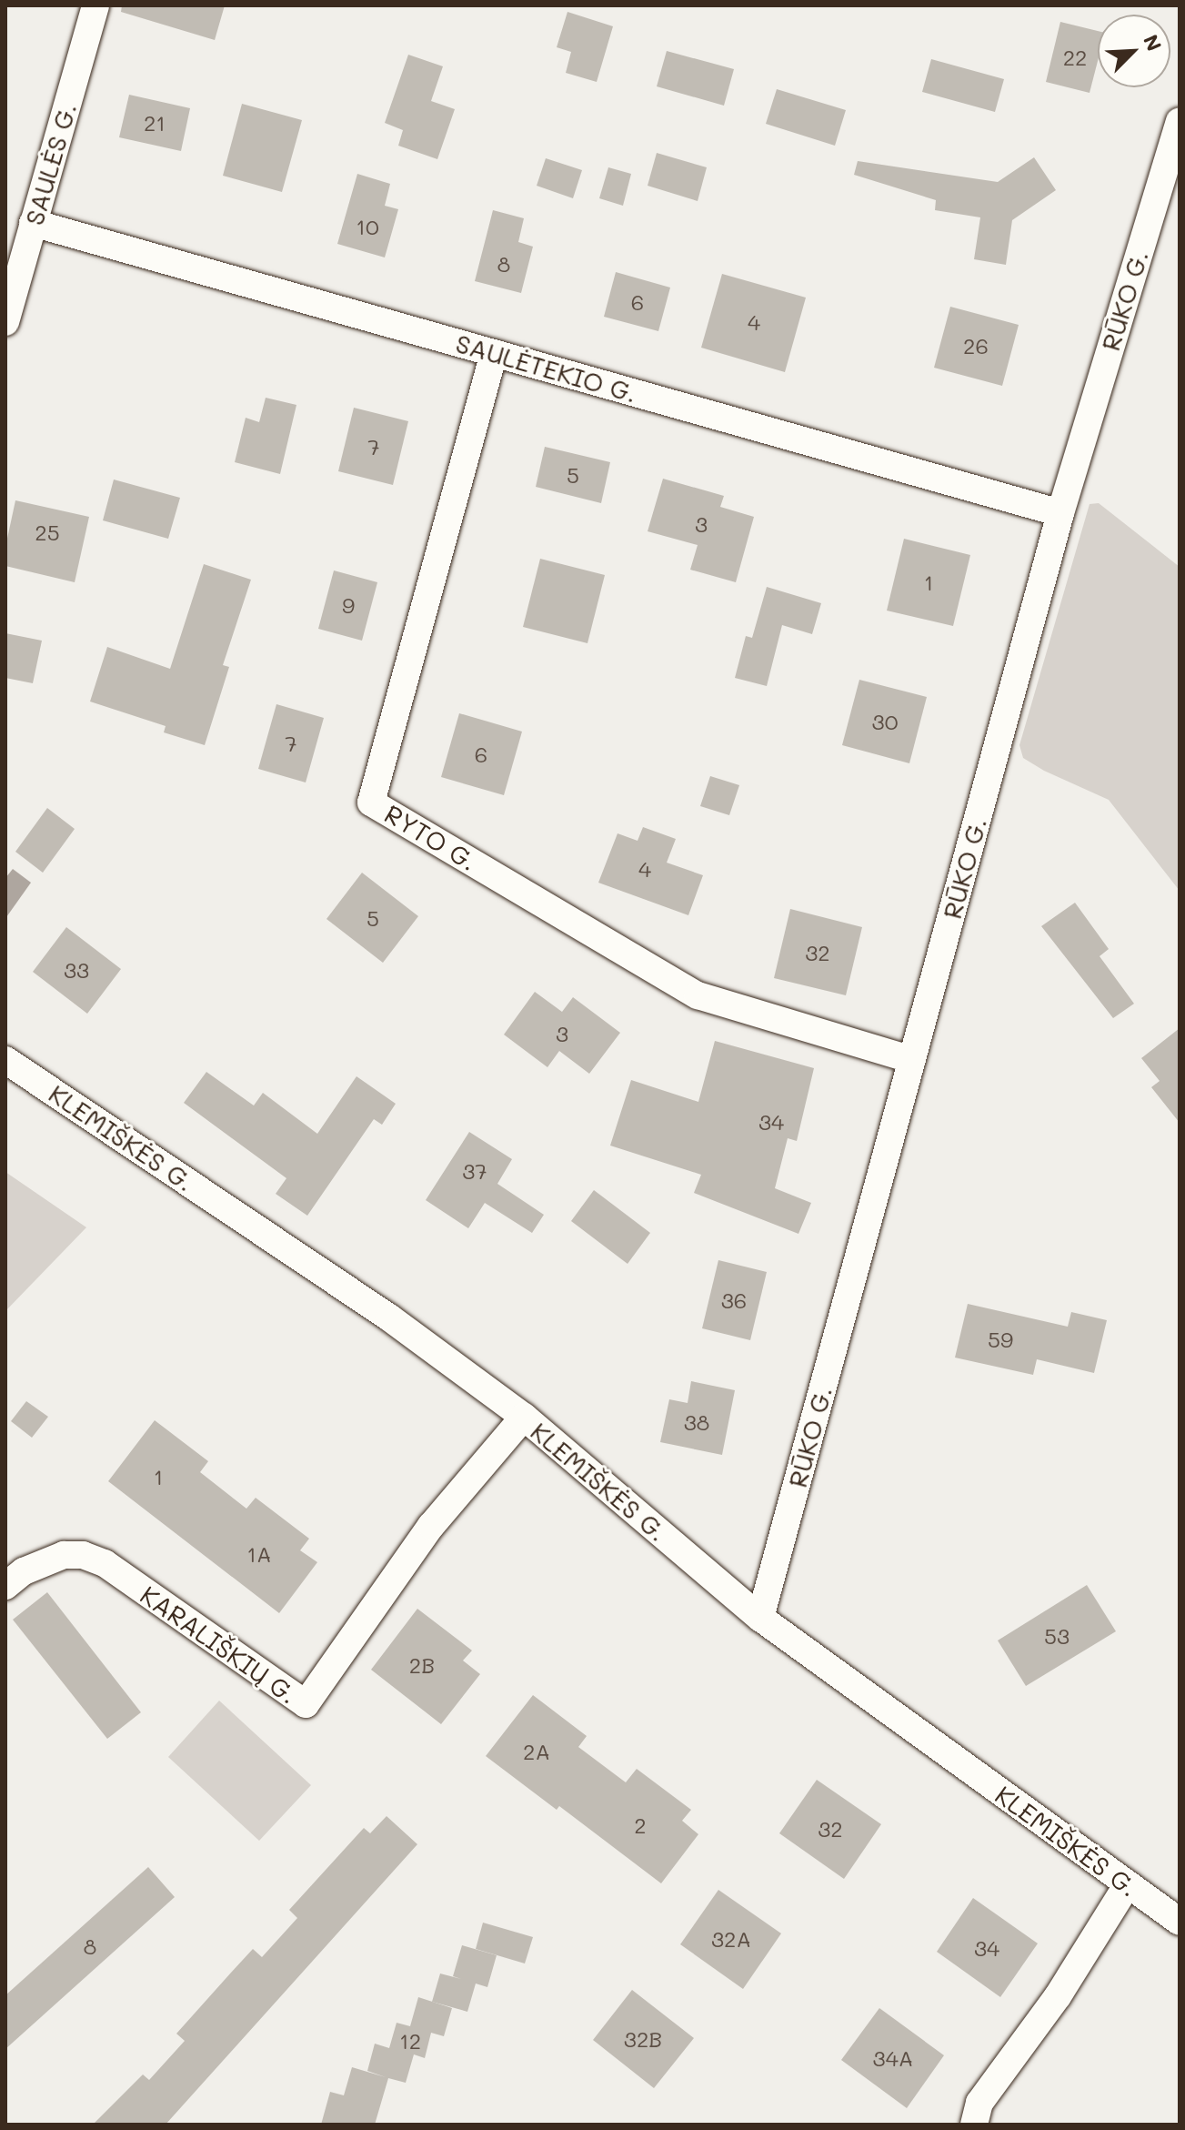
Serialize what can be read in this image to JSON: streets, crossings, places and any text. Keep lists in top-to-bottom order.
{
  "streets": {
    "street": [
      "SAULĖS G.",
      "RŪKO G.",
      "SAULĖTEKIO G.",
      "RYTO G.",
      "KLEMIŠKĖS G.",
      "KARALIŠKIŲ G."
    ]
  },
  "crossings": [
    ["SAULĖS G.", "SAULĖTEKIO G."],
    ["RŪKO G.", "SAULĖTEKIO G."],
    ["RŪKO G.", "RYTO G."],
    ["RŪKO G.", "KLEMIŠKĖS G."],
    ["SAULĖTEKIO G.", "RYTO G."],
    ["KLEMIŠKĖS G.", "KARALIŠKIŲ G."]
  ],
  "house_numbers": [
    "22",
    "21",
    "10",
    "8",
    "6",
    "4",
    "26",
    "7",
    "5",
    "3",
    "25",
    "1",
    "9",
    "30",
    "7",
    "6",
    "4",
    "5",
    "32",
    "33",
    "3",
    "34",
    "37",
    "36",
    "59",
    "38",
    "1",
    "1A",
    "53",
    "2B",
    "2A",
    "2",
    "32",
    "32A",
    "8",
    "34",
    "32B",
    "12",
    "34A"
  ],
  "north": "top right"
}
